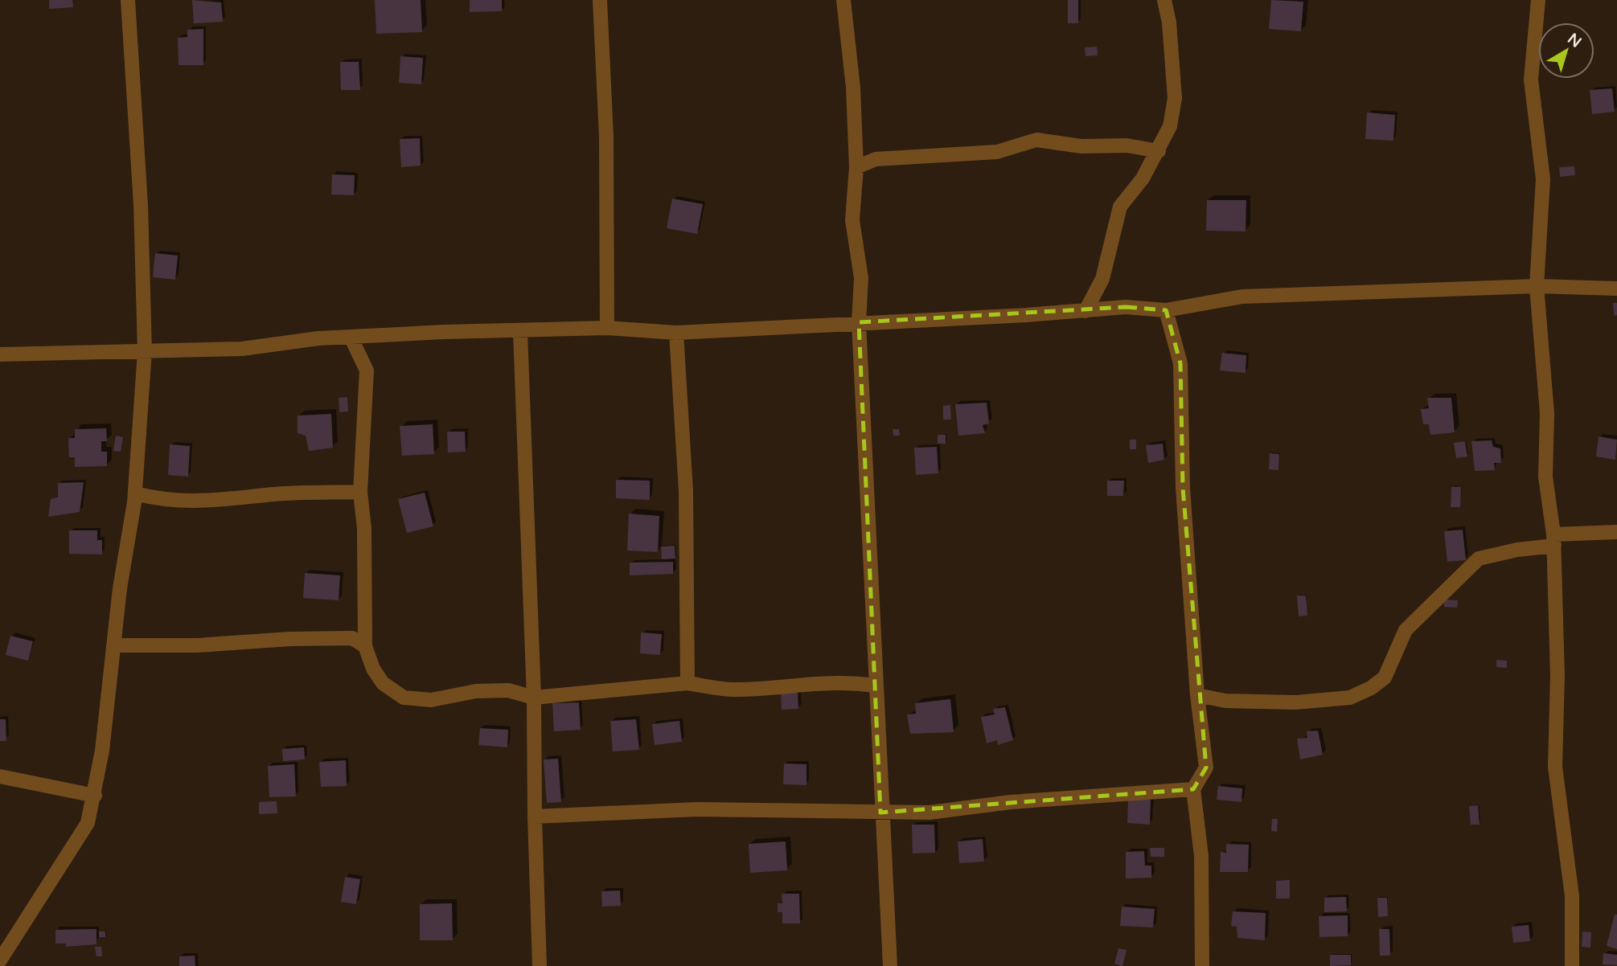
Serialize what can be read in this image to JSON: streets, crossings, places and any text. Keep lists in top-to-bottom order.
{
  "north": "top right"
}
